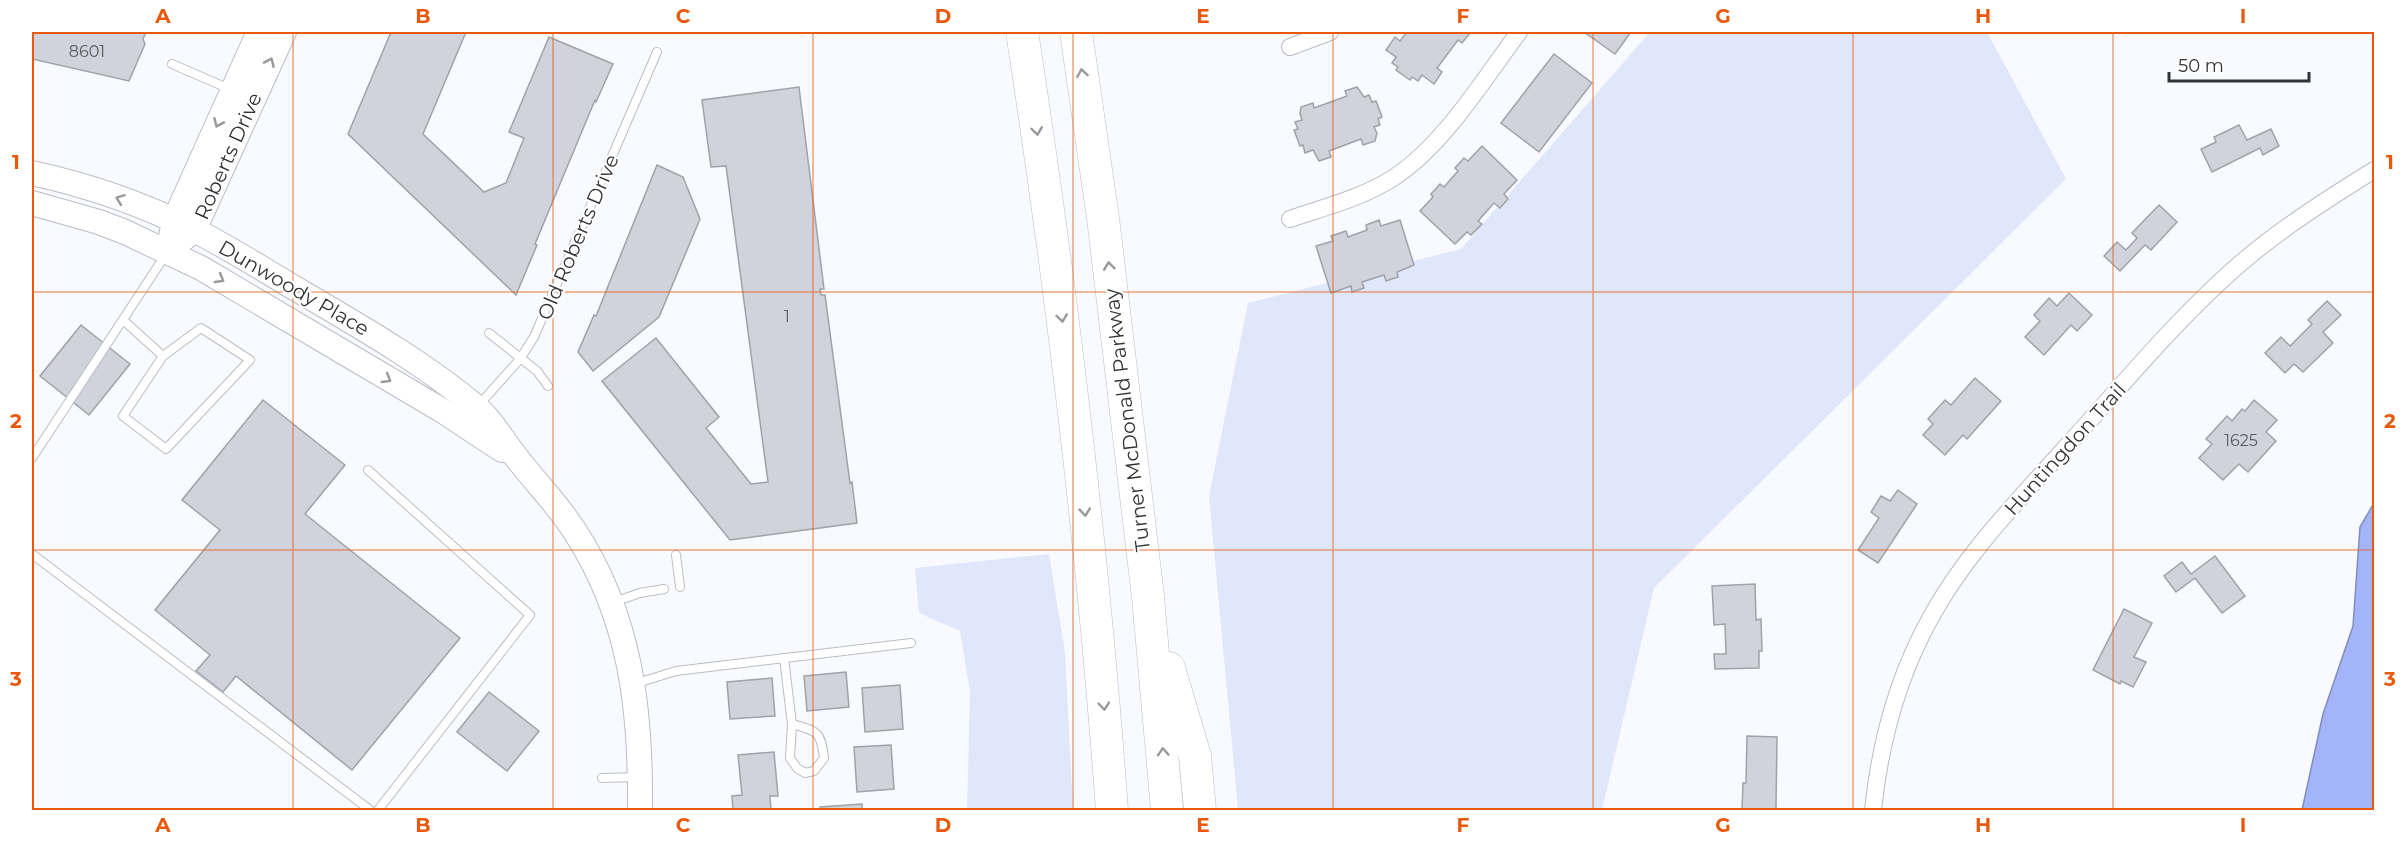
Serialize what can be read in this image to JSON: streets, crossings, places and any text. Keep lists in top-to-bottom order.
{
  "streets": {
    "highway": ["Turner McDonald Parkway"],
    "street": ["Roberts Drive", "Dunwoody Place", "Huntingdon Trail"],
    "lane": ["Old Roberts Drive"]
  },
  "crossings": [
    ["Roberts Drive", "Dunwoody Place"],
    ["Old Roberts Drive", "Dunwoody Place"]
  ],
  "house_numbers": ["8601", "1", "1625"],
  "scale_bar": "50 m",
  "grid": {
    "columns": [
      "A",
      "B",
      "C",
      "D",
      "E",
      "F",
      "G",
      "H",
      "I"
    ],
    "rows": ["1", "2", "3"]
  }
}
